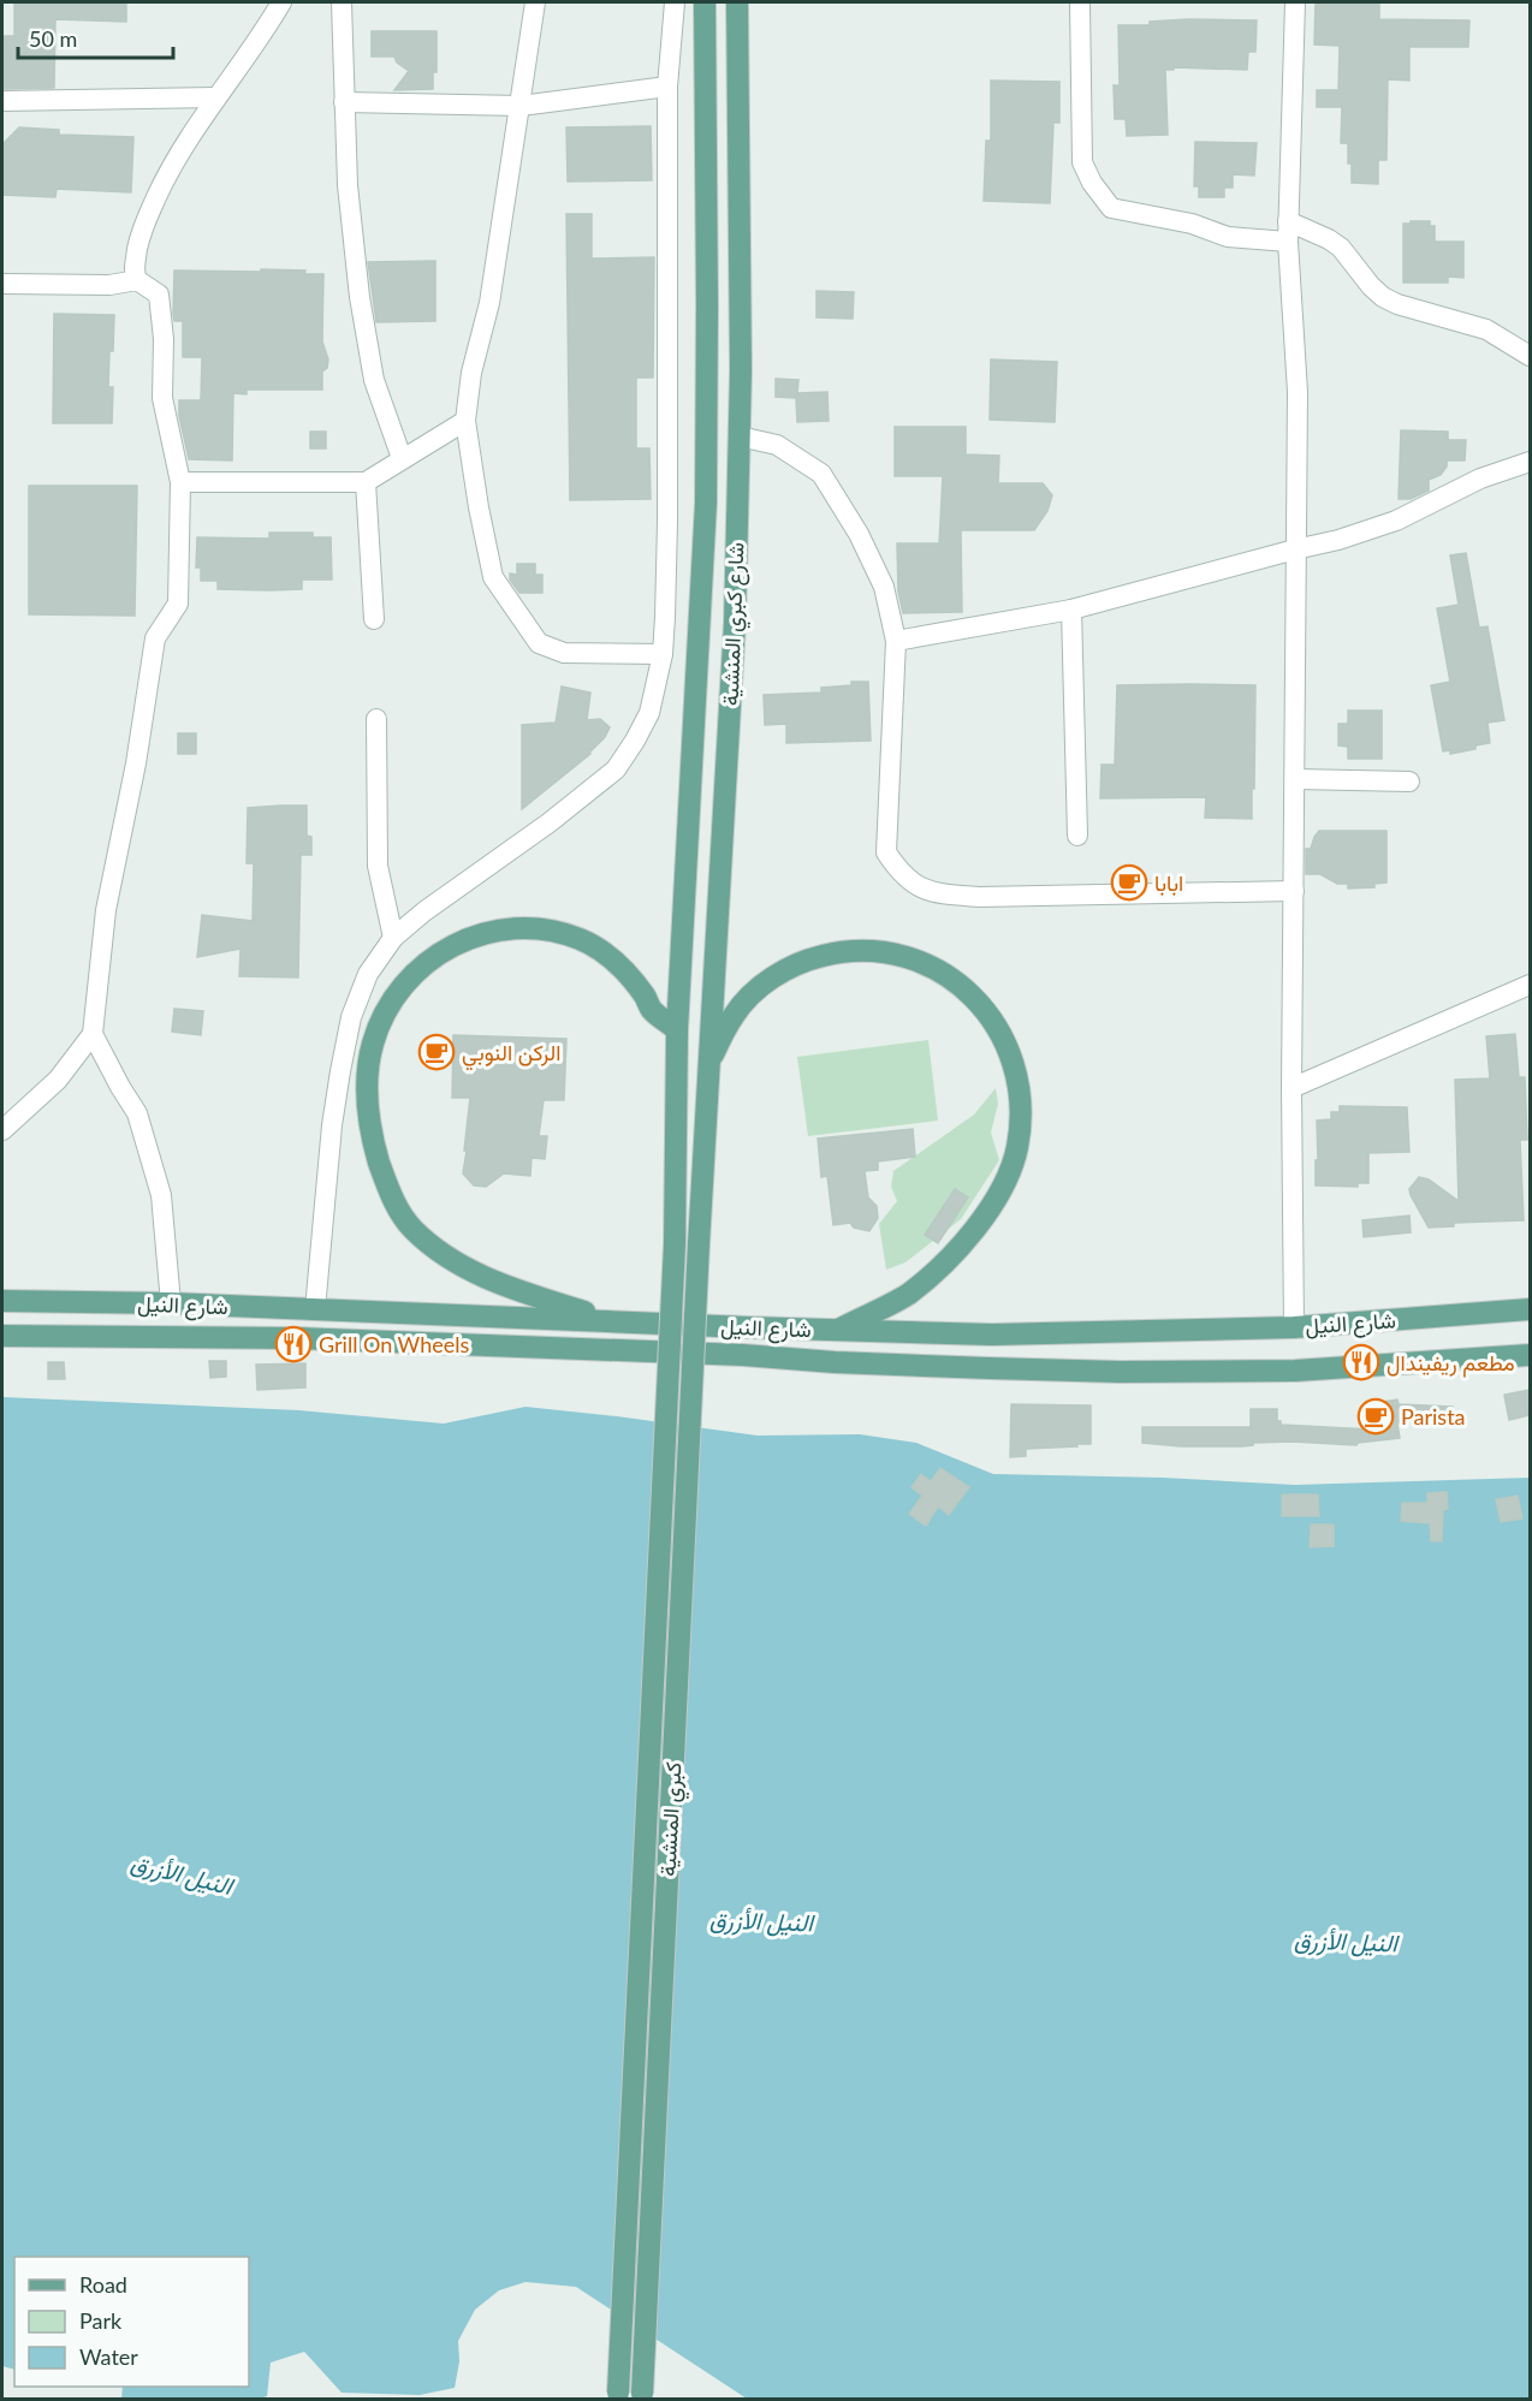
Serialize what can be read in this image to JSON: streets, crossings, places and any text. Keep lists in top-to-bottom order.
{
  "streets": {
    "main road": ["شارع كبري المنشية", "شارع النيل", "كبري المنشية"]
  },
  "crossings": [
    ["شارع كبري المنشية", "كبري المنشية"]
  ],
  "water": ["النيل الأزرق"],
  "places": {
    "cafe": ["ابابا", "الركن النوبي", "Parista"],
    "restaurant": ["Grill On Wheels", "مطعم ريفيندال"]
  },
  "legend": ["Road", "Park", "Water"],
  "scale_bar": "50 m"
}
